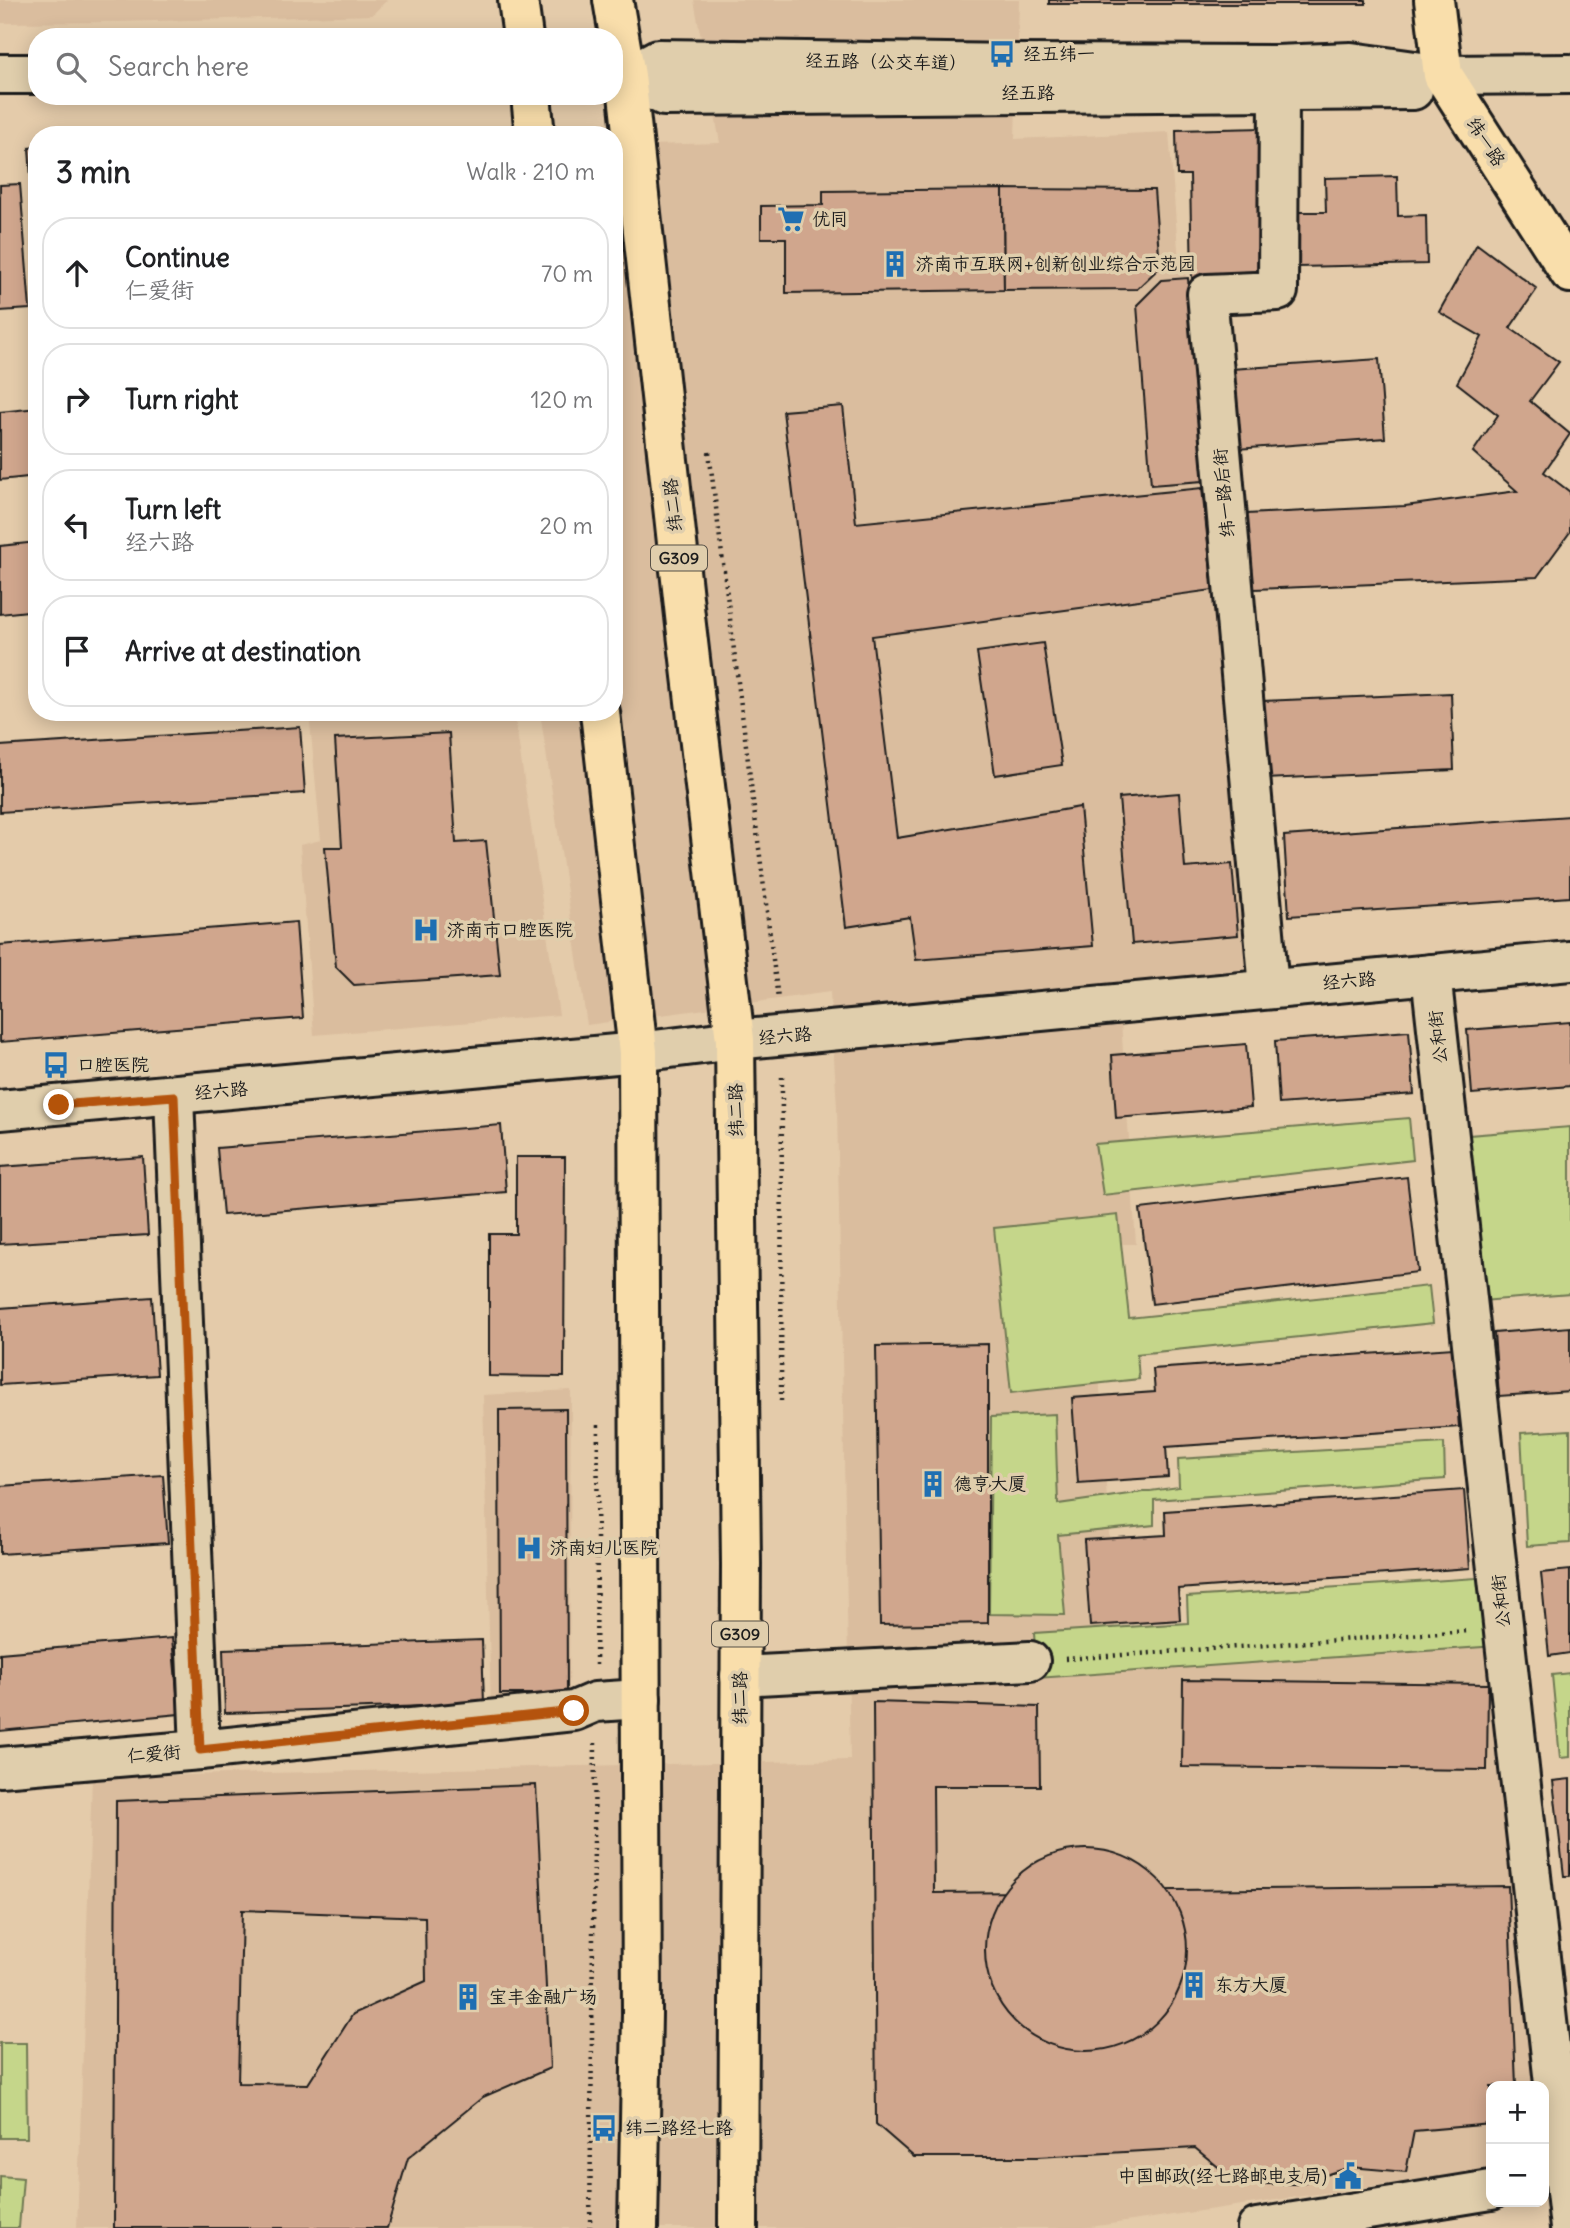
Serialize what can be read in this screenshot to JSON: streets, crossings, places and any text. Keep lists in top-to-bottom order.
{
  "streets": {
    "main road": ["纬一路", "纬二路", "G309"],
    "street": [
      "经五路",
      "纬一路后街",
      "经六路",
      "公和街",
      "仁爱街"
    ]
  },
  "crossings": [
    ["经五路", "纬一路"],
    ["经五路", "纬一路后街"],
    ["纬一路后街", "经六路"],
    ["纬二路", "经六路"],
    ["经六路", "公和街"]
  ],
  "places": {
    "bus stop": ["经五纬一", "口腔医院", "纬二路经七路"],
    "supermarket": ["优同"],
    "building": [
      "济南市互联网+创新创业综合示范园",
      "德亨大厦",
      "东方大厦",
      "宝丰金融广场"
    ],
    "hospital": ["济南市口腔医院", "济南妇儿医院"],
    "public building": ["中国邮政(经七路邮电支局)"]
  },
  "page": {
    "search": "Search here",
    "heading": ["3 min", "Walk · 210 m"],
    "list": [
      ["Continue", "仁爱街", "70 m"],
      ["Turn right", "120 m"],
      ["Turn left", "经六路", "20 m"],
      "Arrive at destination"
    ],
    "map_buttons": ["+", "−"]
  }
}
